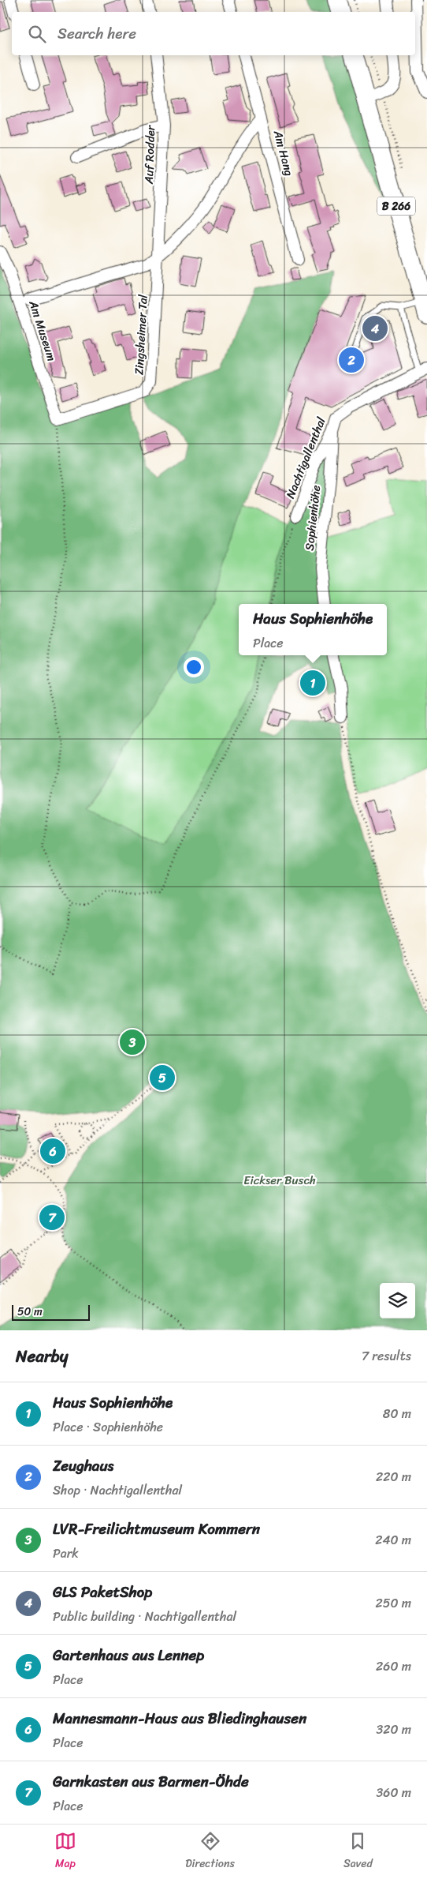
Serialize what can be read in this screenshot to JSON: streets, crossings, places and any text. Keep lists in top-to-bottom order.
{
  "streets": {
    "main road": ["B 266"],
    "street": [
      "Am Hang",
      "Auf Rodder",
      "Am Museum",
      "Zingsheimer Tal",
      "Nachtigallenthal",
      "Sophienhöhe"
    ]
  },
  "crossings": [
    ["Auf Rodder", "Zingsheimer Tal"],
    ["Am Museum", "Zingsheimer Tal"],
    ["Nachtigallenthal", "Sophienhöhe"]
  ],
  "parks": ["Eickser Busch"],
  "scale_bar": "50 m",
  "page": {
    "search": "Search here",
    "pins": [
      "4",
      "2",
      "1",
      "3",
      "5",
      "6",
      "7"
    ],
    "popup": ["Haus Sophienhöhe", "Place"],
    "scale": "50 m",
    "heading": ["Nearby", "7 results"],
    "list": [
      {
        "mark": "1",
        "name": "Haus Sophienhöhe",
        "note": "Place · Sophienhöhe",
        "value": "80 m"
      },
      {
        "mark": "2",
        "name": "Zeughaus",
        "note": "Shop · Nachtigallenthal",
        "value": "220 m"
      },
      {
        "mark": "3",
        "name": "LVR-Freilichtmuseum Kommern",
        "note": "Park",
        "value": "240 m"
      },
      {
        "mark": "4",
        "name": "GLS PaketShop",
        "note": "Public building · Nachtigallenthal",
        "value": "250 m"
      },
      {
        "mark": "5",
        "name": "Gartenhaus aus Lennep",
        "note": "Place",
        "value": "260 m"
      },
      {
        "mark": "6",
        "name": "Mannesmann-Haus aus Bliedinghausen",
        "note": "Place",
        "value": "320 m"
      },
      {
        "mark": "7",
        "name": "Garnkasten aus Barmen-Öhde",
        "note": "Place",
        "value": "360 m"
      }
    ],
    "nav": ["Map", "Directions", "Saved"]
  }
}
